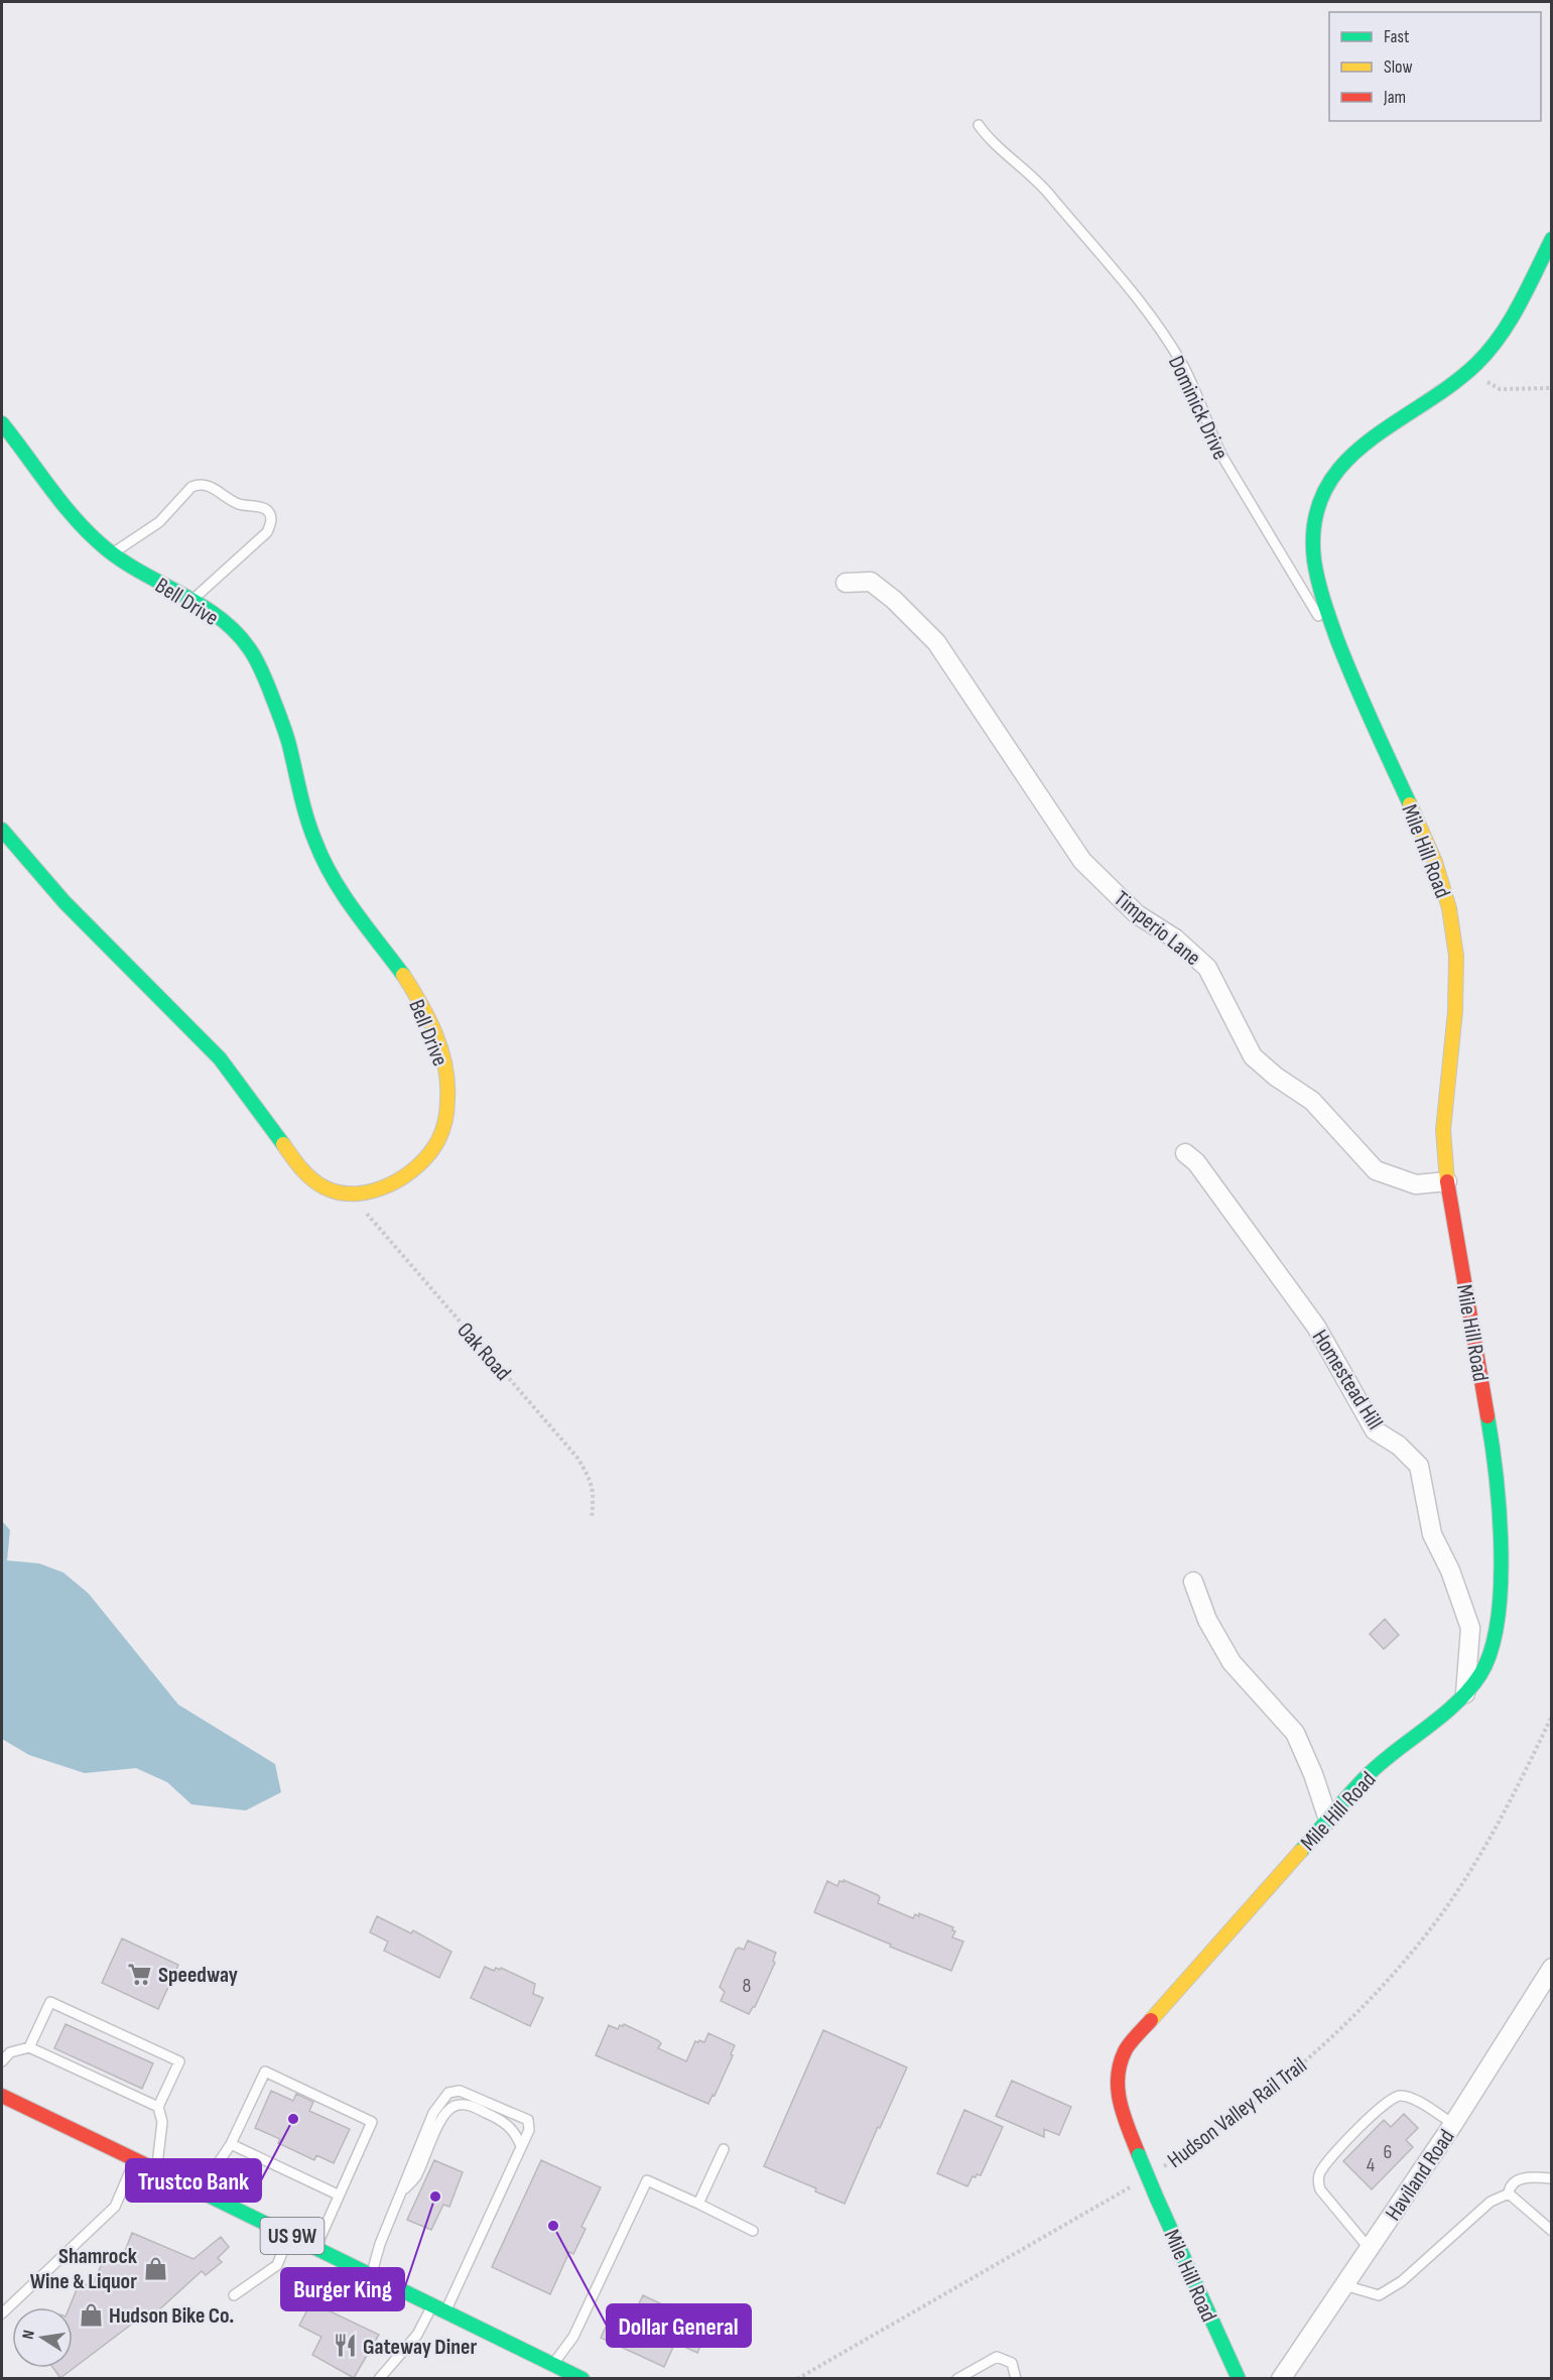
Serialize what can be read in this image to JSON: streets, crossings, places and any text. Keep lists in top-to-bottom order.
{
  "streets": {
    "main road": ["Bell Drive", "Mile Hill Road", "US 9W"],
    "street": ["Timperio Lane", "Homestead Hill", "Haviland Road"],
    "lane": ["Dominick Drive"],
    "path": ["Oak Road", "Hudson Valley Rail Trail"]
  },
  "crossings": [
    ["Dominick Drive", "Mile Hill Road"],
    ["Bell Drive", "Oak Road"],
    ["Mile Hill Road", "Timperio Lane"],
    ["Mile Hill Road", "Homestead Hill"]
  ],
  "places": {
    "supermarket": ["Speedway"],
    "other": ["Trustco Bank", "Burger King", "Dollar General"],
    "shop": ["Shamrock Wine & Liquor", "Hudson Bike Co."],
    "restaurant": ["Gateway Diner"]
  },
  "house_numbers": ["8", "6", "4"],
  "legend": ["Fast", "Slow", "Jam"],
  "north": "left"
}
